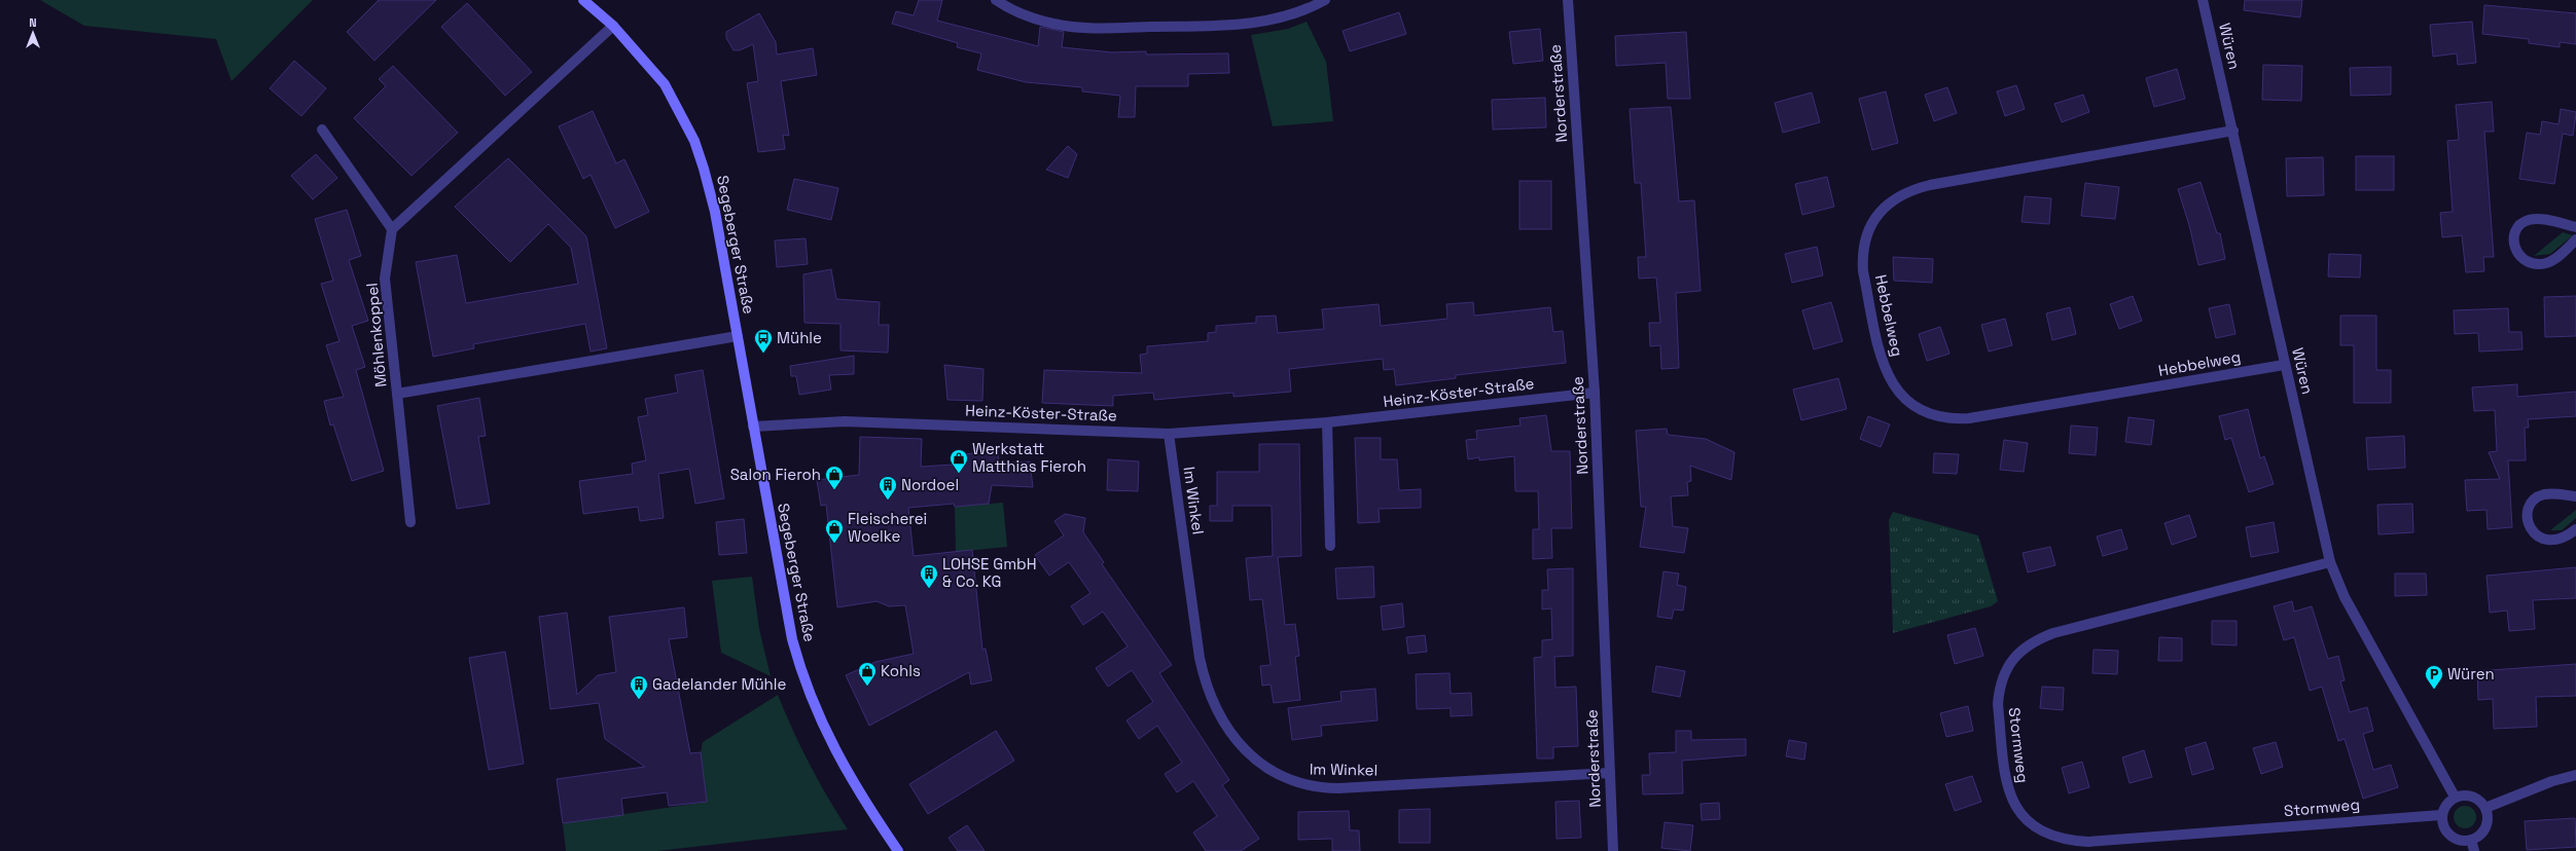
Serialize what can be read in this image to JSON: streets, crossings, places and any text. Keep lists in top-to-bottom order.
{
  "streets": {
    "main road": ["Segeberger Straße"],
    "street": [
      "Würen",
      "Norderstraße",
      "Hebbelweg",
      "Möhlenkoppel",
      "Heinz-Köster-Straße",
      "Im Winkel",
      "Stormweg"
    ]
  },
  "crossings": [
    ["Würen", "Hebbelweg"],
    ["Würen", "Stormweg"],
    ["Norderstraße", "Heinz-Köster-Straße"],
    ["Norderstraße", "Im Winkel"],
    ["Segeberger Straße", "Möhlenkoppel"],
    ["Segeberger Straße", "Heinz-Köster-Straße"],
    ["Heinz-Köster-Straße", "Im Winkel"]
  ],
  "places": {
    "bus stop": ["Mühle"],
    "shop": [
      "Werkstatt Matthias Fieroh",
      "Salon Fieroh",
      "Fleischerei Woelke",
      "Kohls"
    ],
    "building": ["Nordoel", "LOHSE GmbH & Co. KG", "Gadelander Mühle"],
    "parking": ["Würen"]
  },
  "north": "top"
}
